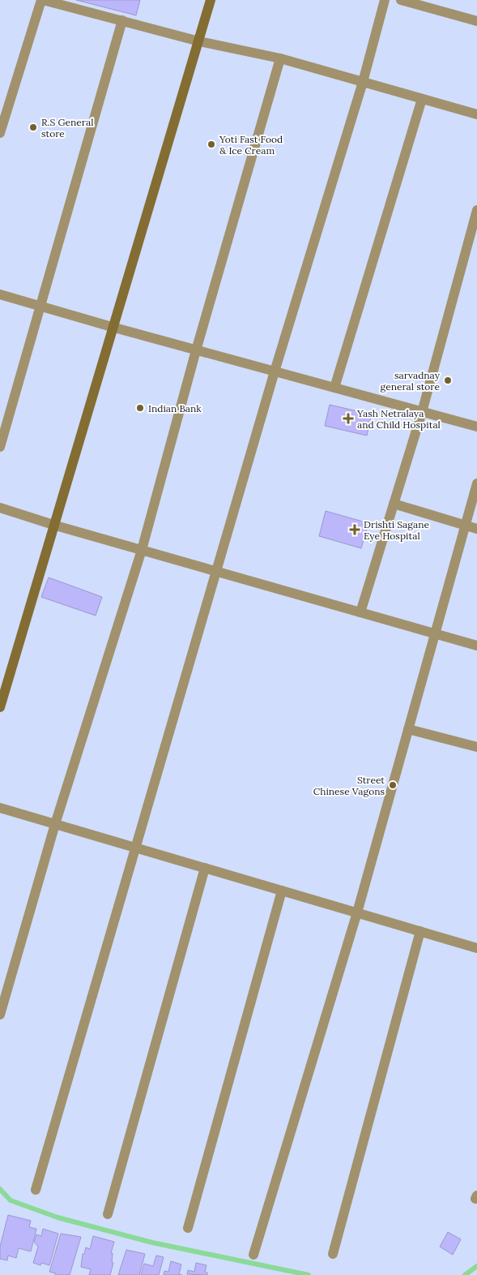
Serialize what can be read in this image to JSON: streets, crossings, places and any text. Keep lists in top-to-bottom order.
{
  "places": {
    "other": [
      "R.S General store",
      "Yoti Fast Food & Ice Cream",
      "sarvadnay general store",
      "Indian Bank",
      "Street Chinese Vagons"
    ],
    "health": ["Yash Netralaya and Child Hospital", "Drishti Sagane Eye Hospital"]
  }
}
